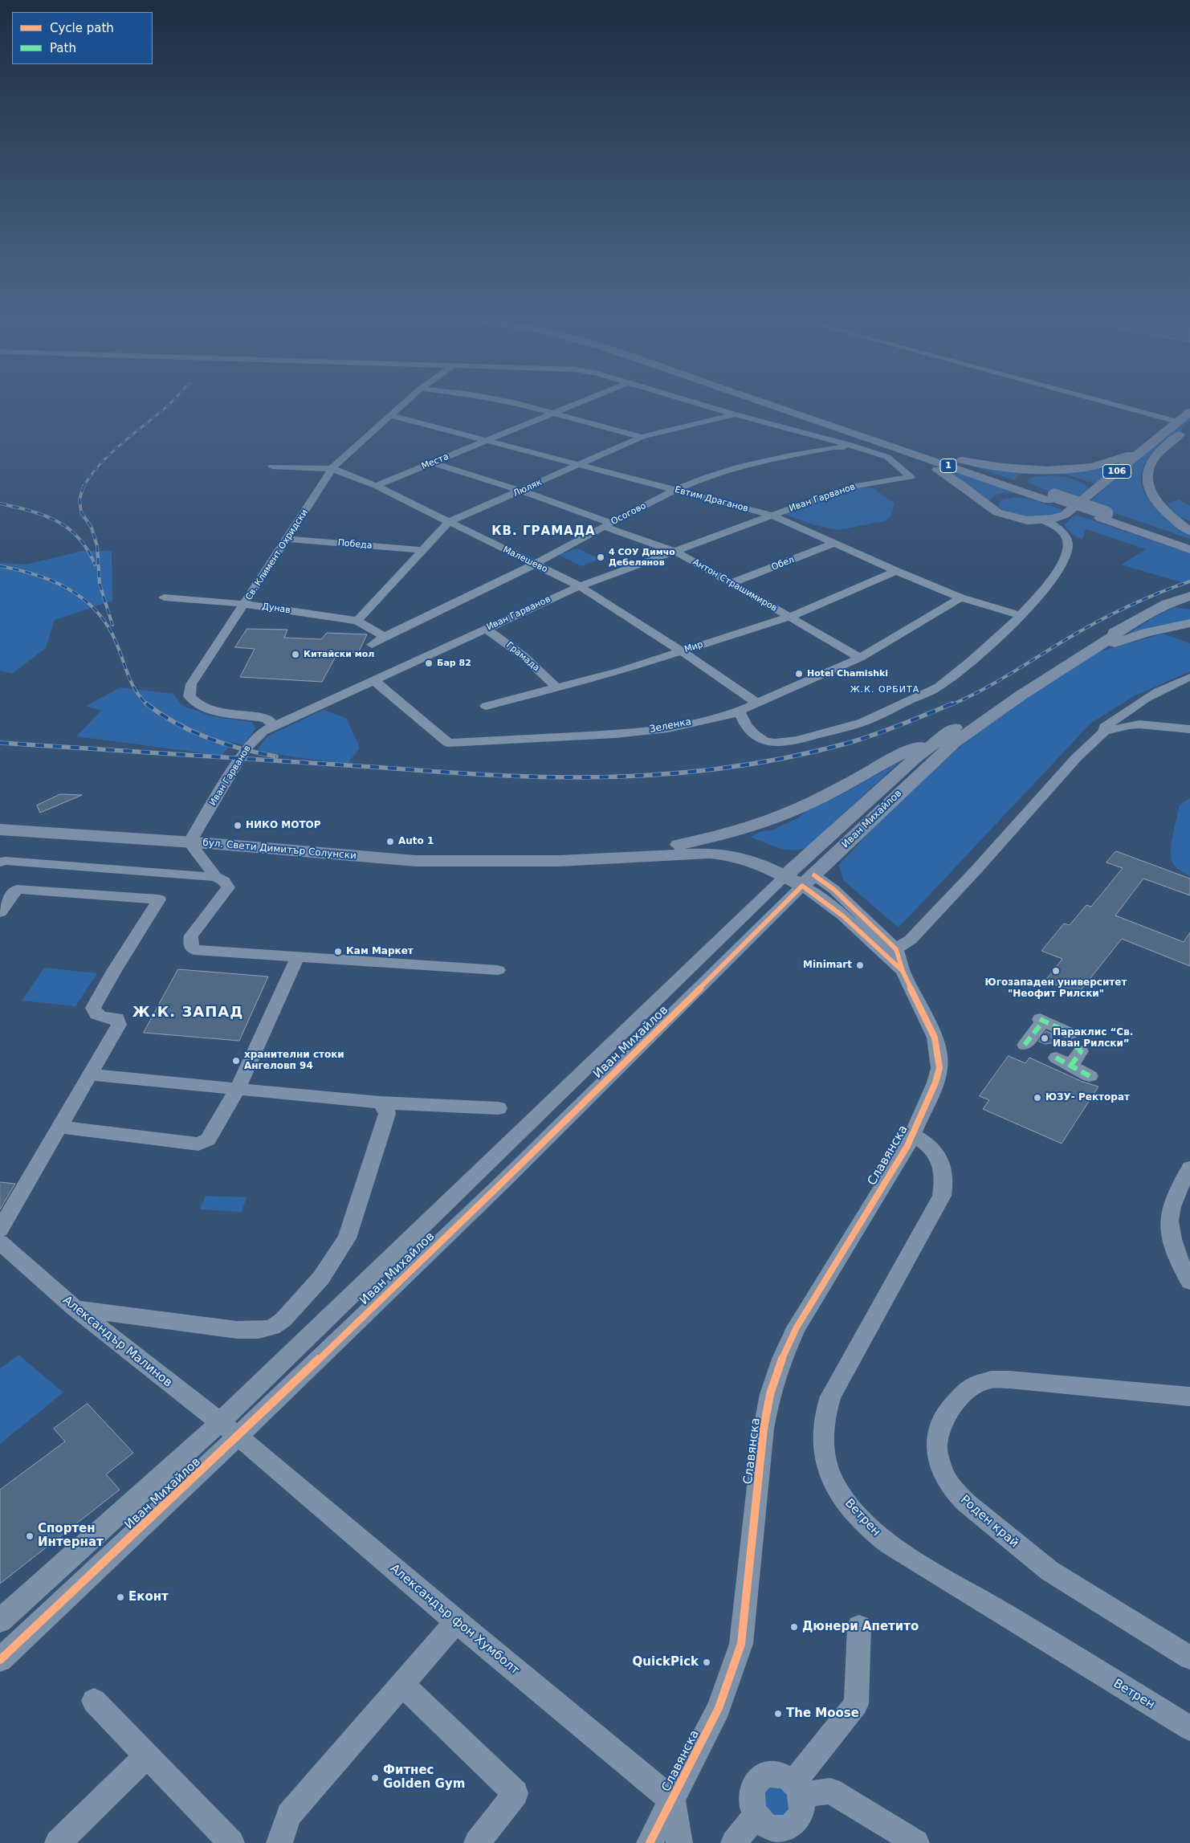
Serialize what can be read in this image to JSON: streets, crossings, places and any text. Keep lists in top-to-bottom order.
{
  "streets": {
    "main road": [
      "1",
      "106",
      "Иван Михайлов",
      "бул. Свети Димитър Солунски"
    ],
    "street": [
      "Места",
      "Люляк",
      "Иван Гарванов",
      "Евтим Драганов",
      "Осогово",
      "Победа",
      "Св. Климент Охридски",
      "Малешево",
      "Обел",
      "Антон Страшимиров",
      "Дунав",
      "Мир",
      "Грамада",
      "Зеленка",
      "Славянска",
      "Александър Малинов",
      "Ветрен",
      "Роден край",
      "Александър фон Хумболт"
    ]
  },
  "crossings": [
    ["Места", "Евтим Драганов"],
    ["Места", "Малешево"],
    ["Места", "Антон Страшимиров"],
    ["Люляк", "Евтим Драганов"],
    ["Люляк", "Победа"],
    ["Люляк", "Малешево"],
    ["Люляк", "Антон Страшимиров"],
    ["Люляк", "Дунав"],
    ["Иван Гарванов", "Евтим Драганов"],
    ["Иван Гарванов", "Осогово"],
    ["Иван Гарванов", "Св. Климент Охридски"],
    ["Иван Гарванов", "Малешево"],
    ["Иван Гарванов", "Антон Страшимиров"],
    ["Иван Гарванов", "Грамада"],
    ["Иван Гарванов", "Зеленка"],
    ["Иван Гарванов", "бул. Свети Димитър Солунски"],
    ["Евтим Драганов", "Осогово"],
    ["Евтим Драганов", "Св. Климент Охридски"],
    ["Евтим Драганов", "Обел"],
    ["Евтим Драганов", "Мир"],
    ["Евтим Драганов", "Зеленка"],
    ["Осогово", "Малешево"],
    ["Осогово", "Антон Страшимиров"],
    ["Осогово", "Дунав"],
    ["Победа", "Св. Климент Охридски"],
    ["Св. Климент Охридски", "Малешево"],
    ["Св. Климент Охридски", "Дунав"],
    ["Малешево", "Мир"],
    ["Малешево", "Зеленка"],
    ["Обел", "Антон Страшимиров"],
    ["Антон Страшимиров", "Мир"],
    ["Антон Страшимиров", "Зеленка"],
    ["Мир", "Грамада"],
    ["Иван Михайлов", "бул. Свети Димитър Солунски"],
    ["Иван Михайлов", "Славянска"],
    ["Иван Михайлов", "Александър Малинов"],
    ["Иван Михайлов", "Александър фон Хумболт"],
    ["бул. Свети Димитър Солунски", "Славянска"],
    ["Славянска", "Ветрен"],
    ["Славянска", "Александър фон Хумболт"],
    ["Александър Малинов", "Александър фон Хумболт"]
  ],
  "districts": ["КВ. ГРАМАДА", "Ж.К. ОРБИТА", "Ж.К. ЗАПАД"],
  "places": [
    "4 СОУ Димчо Дебелянов",
    "Китайски мол",
    "Бар 82",
    "Hotel Chamishki",
    "НИКО МОТОР",
    "Auto 1",
    "Кам Маркет",
    "Minimart",
    "Югозападен университет \"Неофит Рилски\"",
    "Параклис “Св. Иван Рилски”",
    "хранителни стоки Ангеловп 94",
    "ЮЗУ- Ректорат",
    "Спортен Интернат",
    "Еконт",
    "Дюнери Апетито",
    "QuickPick",
    "The Moose",
    "Фитнес Golden Gym"
  ],
  "legend": ["Cycle path", "Path"]
}
